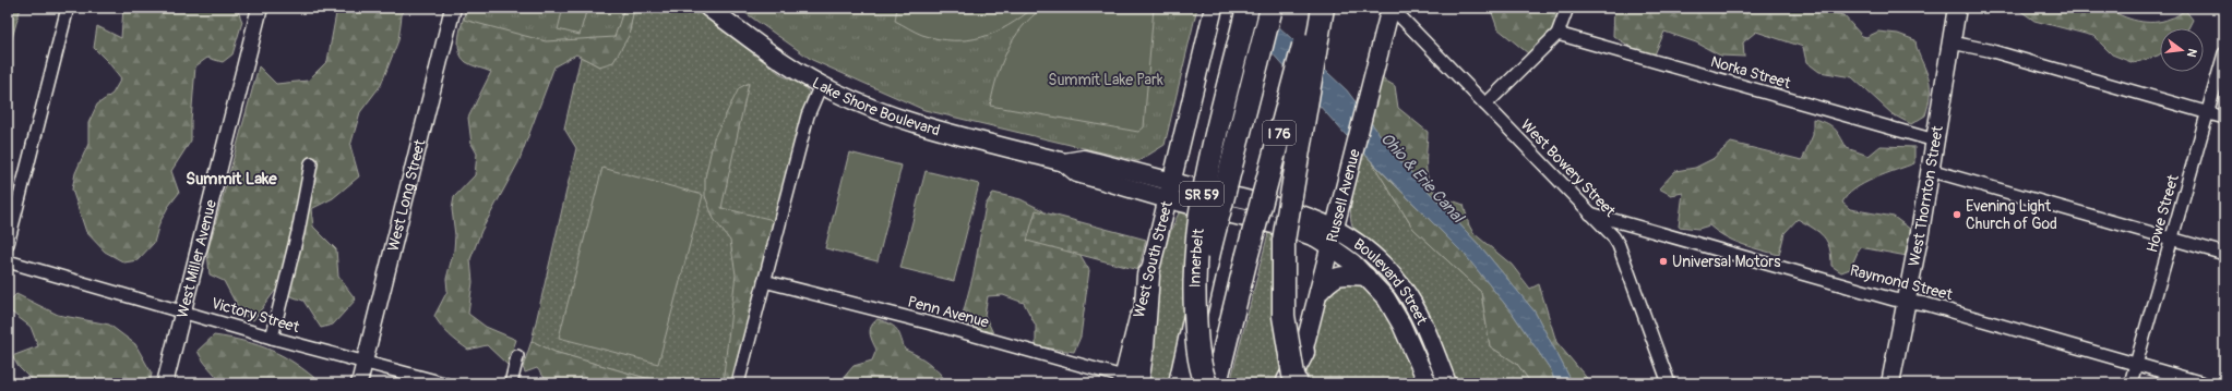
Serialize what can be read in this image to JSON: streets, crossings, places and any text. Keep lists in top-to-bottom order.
{
  "streets": {
    "highway": ["I 76", "SR 59", "Innerbelt"],
    "main road": [
      "Lake Shore Boulevard",
      "Russell Avenue",
      "West Thornton Street",
      "West South Street",
      "Boulevard Street"
    ],
    "street": [
      "Norka Street",
      "West Bowery Street",
      "West Long Street",
      "Howe Street",
      "West Miller Avenue",
      "Raymond Street",
      "Penn Avenue",
      "Victory Street"
    ]
  },
  "crossings": [
    ["Norka Street", "West Thornton Street"],
    ["Lake Shore Boulevard", "West South Street"],
    ["Lake Shore Boulevard", "Boulevard Street"],
    ["West Bowery Street", "Russell Avenue"],
    ["West Bowery Street", "Raymond Street"],
    ["West Long Street", "Victory Street"],
    ["Russell Avenue", "Boulevard Street"],
    ["West Thornton Street", "Raymond Street"],
    ["Howe Street", "Raymond Street"],
    ["West Miller Avenue", "Victory Street"],
    ["West South Street", "Boulevard Street"]
  ],
  "districts": ["Summit Lake"],
  "water": ["Ohio & Erie Canal"],
  "parks": ["Summit Lake Park"],
  "places": ["Evening Light Church of God", "Universal Motors"],
  "north": "right"
}
